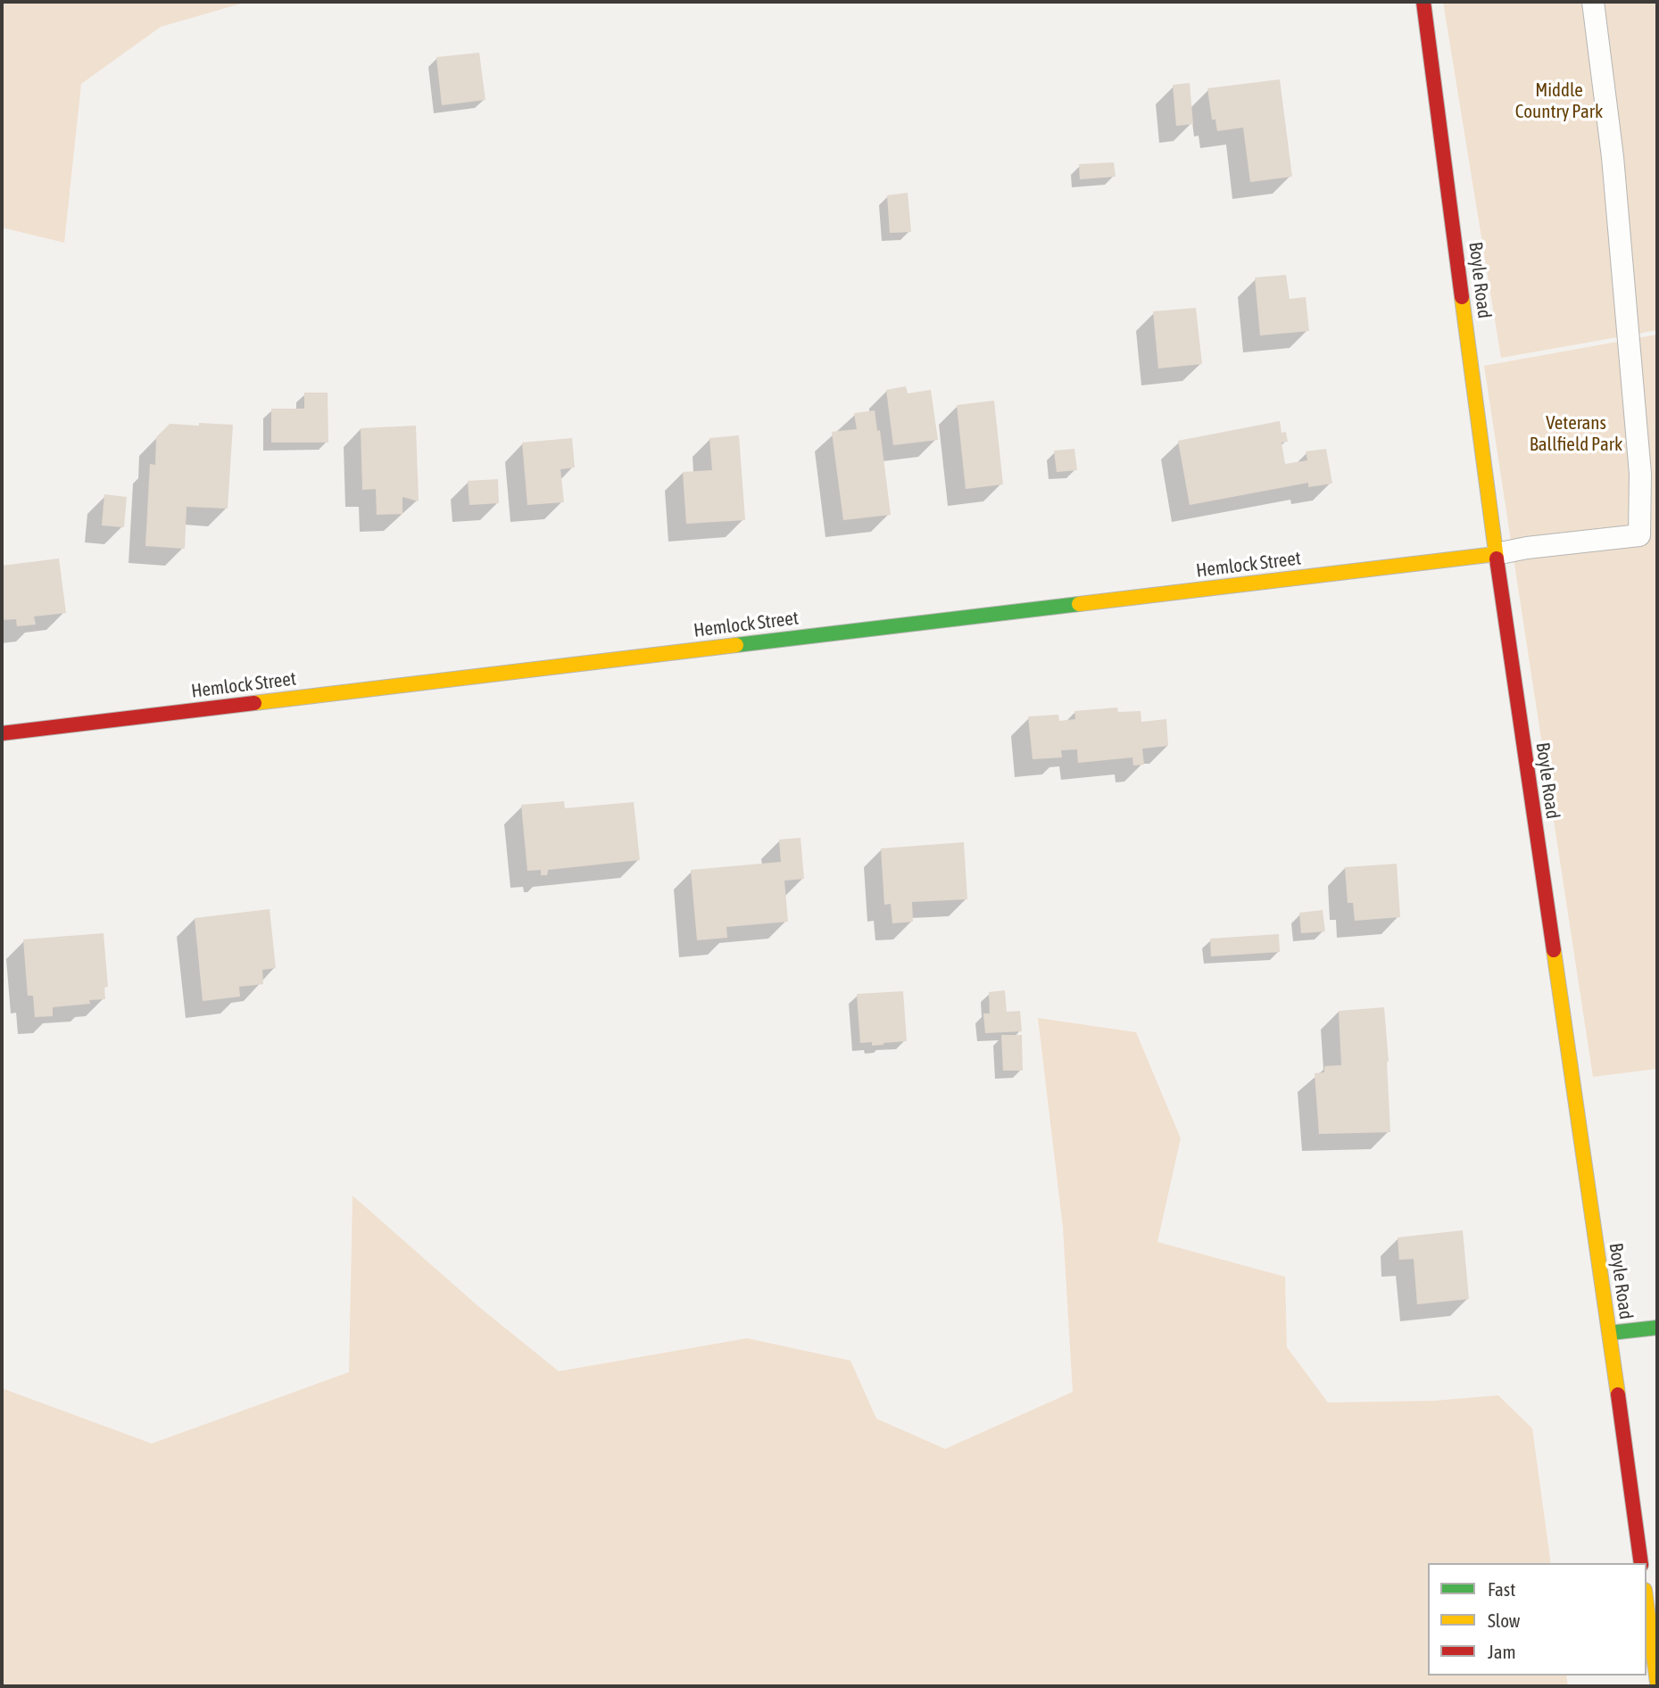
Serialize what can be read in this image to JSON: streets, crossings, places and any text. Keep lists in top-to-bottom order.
{
  "streets": {
    "street": ["Boyle Road", "Hemlock Street"]
  },
  "crossings": [
    ["Boyle Road", "Hemlock Street"]
  ],
  "parks": ["Middle Country Park", "Veterans Ballfield Park"],
  "legend": ["Fast", "Slow", "Jam"]
}
